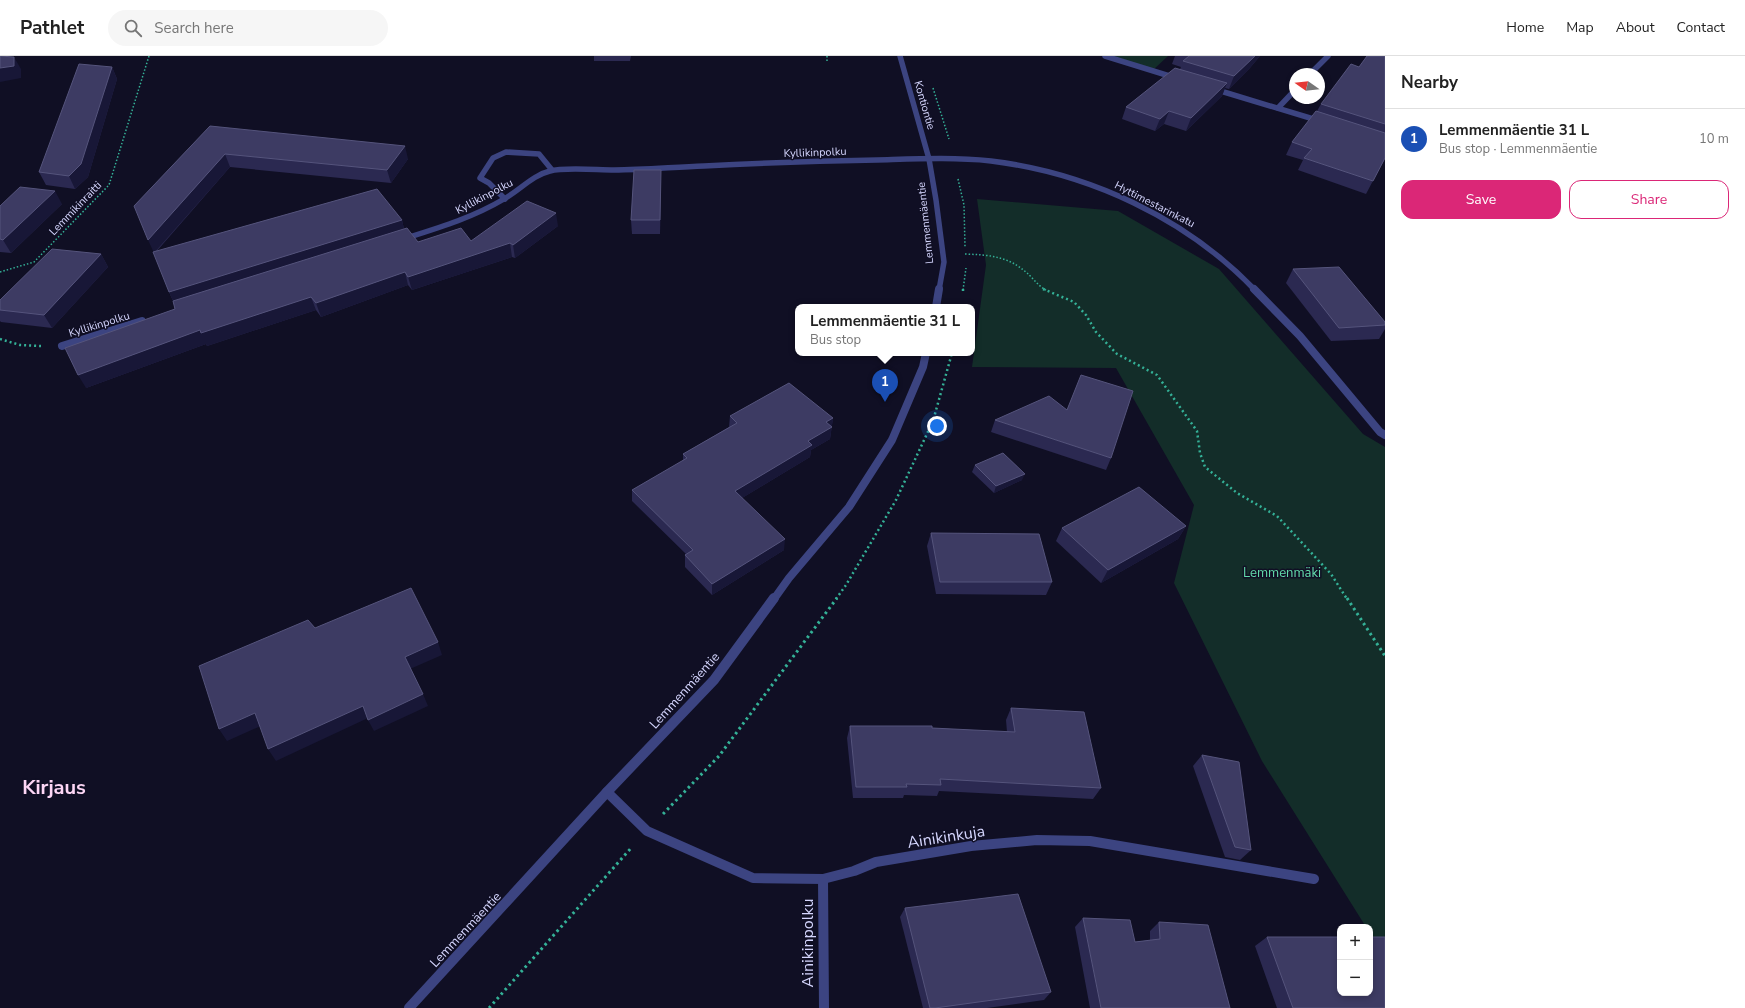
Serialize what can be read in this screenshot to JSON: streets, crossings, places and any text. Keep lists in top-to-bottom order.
{
  "streets": {
    "street": [
      "Kontiontie",
      "Kyllikinpolku",
      "Hyttimestarinkatu",
      "Lemmenmäentie",
      "Ainikinkuja",
      "Ainikinpolku"
    ],
    "path": ["Lemmikinraitti"]
  },
  "crossings": [
    ["Kontiontie", "Kyllikinpolku"],
    ["Kontiontie", "Hyttimestarinkatu"],
    ["Kontiontie", "Lemmenmäentie"],
    ["Kyllikinpolku", "Hyttimestarinkatu"],
    ["Kyllikinpolku", "Lemmenmäentie"],
    ["Hyttimestarinkatu", "Lemmenmäentie"],
    ["Lemmenmäentie", "Ainikinkuja"],
    ["Ainikinkuja", "Ainikinpolku"]
  ],
  "districts": ["Kirjaus"],
  "parks": ["Lemmenmäki"],
  "north": "left",
  "page": {
    "header": "Pathlet",
    "search": "Search here",
    "nav": [
      "Home",
      "Map",
      "About",
      "Contact"
    ],
    "heading": "Nearby",
    "list": [
      {
        "mark": "1",
        "name": "Lemmenmäentie 31 L",
        "note": "Bus stop · Lemmenmäentie",
        "value": "10 m"
      }
    ],
    "buttons": ["Save", "Share"],
    "popup": ["Lemmenmäentie 31 L", "Bus stop"],
    "pins": "1",
    "map_buttons": ["+", "−"]
  }
}
